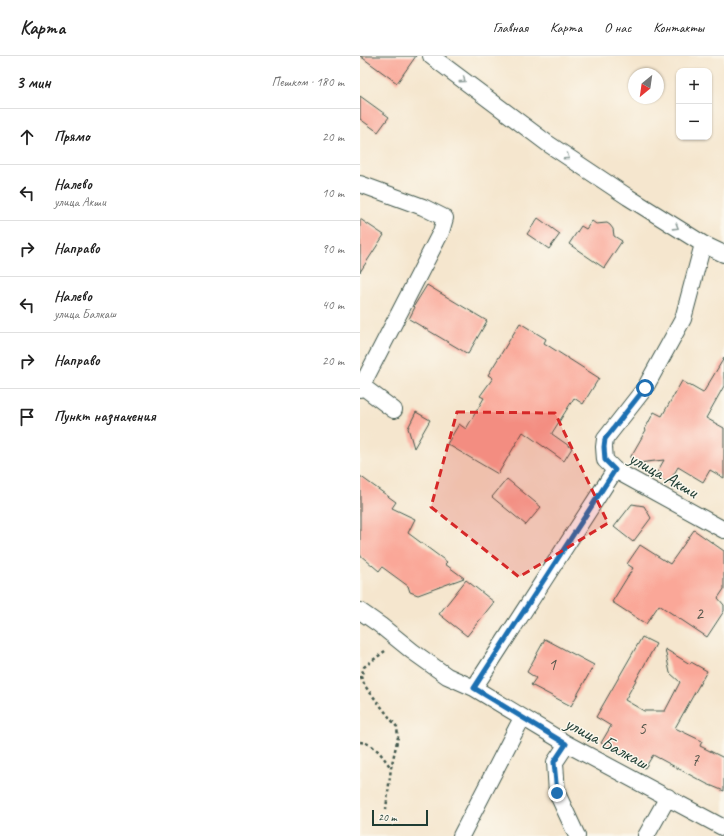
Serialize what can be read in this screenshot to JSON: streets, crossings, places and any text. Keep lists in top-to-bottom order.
{
  "streets": {
    "street": ["улица Акши", "улица Балкаш"]
  },
  "house_numbers": [
    "2",
    "1",
    "5",
    "7"
  ],
  "scale_bar": "20 m",
  "north": "bottom left",
  "page": {
    "header": "Карта",
    "nav": [
      "Главная",
      "Карта",
      "О нас",
      "Контакты"
    ],
    "heading": ["3 мин", "Пешком · 180 m"],
    "map_buttons": ["+", "−"],
    "list": [
      ["Прямо", "20 m"],
      ["Налево", "улица Акши", "10 m"],
      ["Направо", "90 m"],
      ["Налево", "улица Балкаш", "40 m"],
      ["Направо", "20 m"],
      "Пункт назначения"
    ],
    "scale": "20 m"
  }
}
